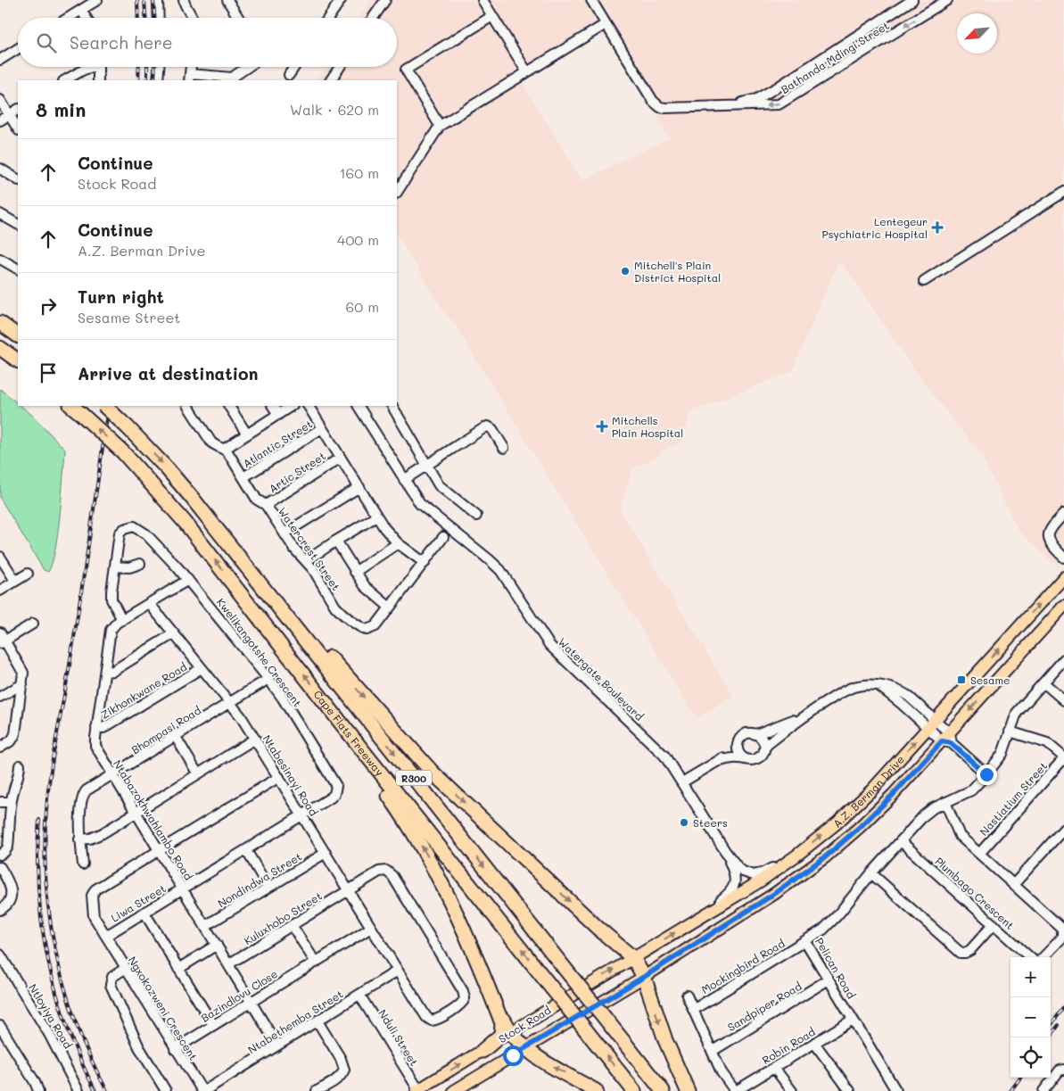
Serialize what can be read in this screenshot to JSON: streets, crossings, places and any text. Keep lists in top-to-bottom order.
{
  "streets": {
    "highway": ["Cape Flats Freeway", "R300"],
    "main road": ["A.Z. Berman Drive", "Stock Road"],
    "street": [
      "Bathanda Mdingi Street",
      "Atlantic Street",
      "Artic Street",
      "Watercrest Street",
      "Kwelikangotshe Crescent",
      "Watergate Boulevard",
      "Zikhonkwane Road",
      "Bhompasi Road",
      "Ntabesinayi Road",
      "Nastiatium Street",
      "Ntabazokhwahlambo Road",
      "Nondindwa Street",
      "Plumbago Crescent",
      "Liwa Street",
      "Kuluxhobo Street",
      "Mockingbird Road",
      "Pelican Road",
      "Bazindlovu Close",
      "Sandpiper Road",
      "Ngxokozweni Crescent",
      "Ntloyiya Road",
      "Ntabethemba Street",
      "Nduli Street",
      "Robin Road"
    ]
  },
  "crossings": [
    ["Atlantic Street", "Watercrest Street"],
    ["Artic Street", "Watercrest Street"],
    ["Kwelikangotshe Crescent", "Bhompasi Road"],
    ["Kwelikangotshe Crescent", "Ntabesinayi Road"],
    ["Kwelikangotshe Crescent", "Liwa Street"],
    ["Watergate Boulevard", "A.Z. Berman Drive"],
    ["Zikhonkwane Road", "Ntabesinayi Road"],
    ["Zikhonkwane Road", "Ntabazokhwahlambo Road"],
    ["Bhompasi Road", "Ntabesinayi Road"],
    ["Bhompasi Road", "Ntabazokhwahlambo Road"],
    ["Ntabesinayi Road", "Ntabazokhwahlambo Road"],
    ["Ntabesinayi Road", "Nondindwa Street"],
    ["Ntabesinayi Road", "Liwa Street"],
    ["Ntabesinayi Road", "Kuluxhobo Street"],
    ["Ntabesinayi Road", "Bazindlovu Close"],
    ["Ntabesinayi Road", "Ntabethemba Street"],
    ["A.Z. Berman Drive", "Stock Road"],
    ["Ntabazokhwahlambo Road", "Nondindwa Street"],
    ["Ntabazokhwahlambo Road", "Liwa Street"],
    ["Ntabazokhwahlambo Road", "Kuluxhobo Street"],
    ["Ntabazokhwahlambo Road", "Bazindlovu Close"],
    ["Ntabazokhwahlambo Road", "Ngxokozweni Crescent"],
    ["Ntabazokhwahlambo Road", "Ntabethemba Street"],
    ["Plumbago Crescent", "Pelican Road"],
    ["Liwa Street", "Ngxokozweni Crescent"],
    ["Kuluxhobo Street", "Ntabethemba Street"],
    ["Mockingbird Road", "Pelican Road"],
    ["Mockingbird Road", "Sandpiper Road"],
    ["Mockingbird Road", "Robin Road"],
    ["Pelican Road", "Sandpiper Road"],
    ["Pelican Road", "Robin Road"],
    ["Bazindlovu Close", "Ngxokozweni Crescent"],
    ["Ngxokozweni Crescent", "Ntabethemba Street"],
    ["Ntabethemba Street", "Nduli Street"],
    ["Stock Road", "Nduli Street"]
  ],
  "places": {
    "health": ["Lentegeur Psychiatric Hospital", "Mitchells Plain Hospital"],
    "other": ["Mitchell's Plain District Hospital", "Steers"],
    "transit": ["Sesame"]
  },
  "north": "bottom left",
  "page": {
    "search": "Search here",
    "heading": ["8 min", "Walk · 620 m"],
    "list": [
      ["Continue", "Stock Road", "160 m"],
      ["Continue", "A.Z. Berman Drive", "400 m"],
      ["Turn right", "Sesame Street", "60 m"],
      "Arrive at destination"
    ],
    "map_buttons": ["+", "−"]
  }
}
